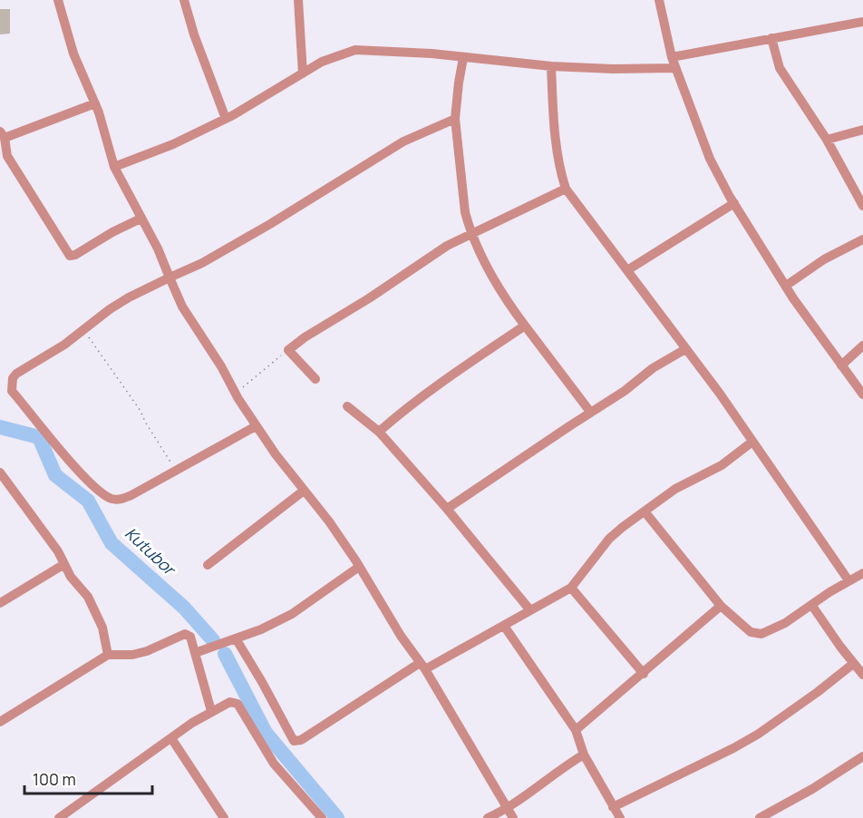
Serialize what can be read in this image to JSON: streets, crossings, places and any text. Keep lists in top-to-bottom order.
{
  "water": ["Kutubor"],
  "scale_bar": "100 m"
}
